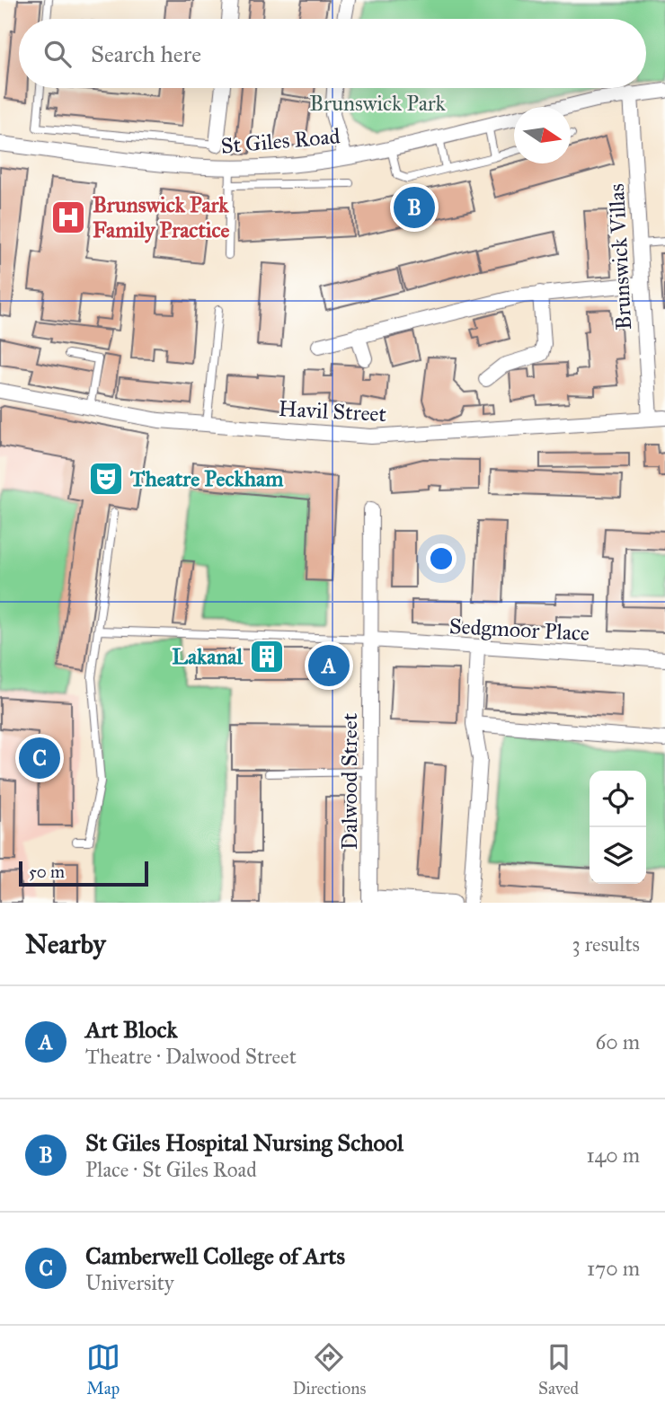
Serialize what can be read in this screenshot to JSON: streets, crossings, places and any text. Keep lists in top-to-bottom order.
{
  "streets": {
    "street": [
      "St Giles Road",
      "Brunswick Villas",
      "Havil Street",
      "Sedgmoor Place",
      "Dalwood Street"
    ]
  },
  "crossings": [
    ["St Giles Road", "Brunswick Villas"],
    ["Brunswick Villas", "Havil Street"],
    ["Sedgmoor Place", "Dalwood Street"]
  ],
  "parks": ["Brunswick Park"],
  "places": {
    "hospital": ["Brunswick Park Family Practice"],
    "theatre": ["Theatre Peckham"],
    "building": ["Lakanal"]
  },
  "scale_bar": "50 m",
  "north": "right",
  "page": {
    "search": "Search here",
    "pins": ["B", "A", "C"],
    "scale": "50 m",
    "heading": ["Nearby", "3 results"],
    "list": [
      {
        "mark": "A",
        "name": "Art Block",
        "note": "Theatre · Dalwood Street",
        "value": "60 m"
      },
      {
        "mark": "B",
        "name": "St Giles Hospital Nursing School",
        "note": "Place · St Giles Road",
        "value": "140 m"
      },
      {
        "mark": "C",
        "name": "Camberwell College of Arts",
        "note": "University",
        "value": "170 m"
      }
    ],
    "nav": ["Map", "Directions", "Saved"]
  }
}
